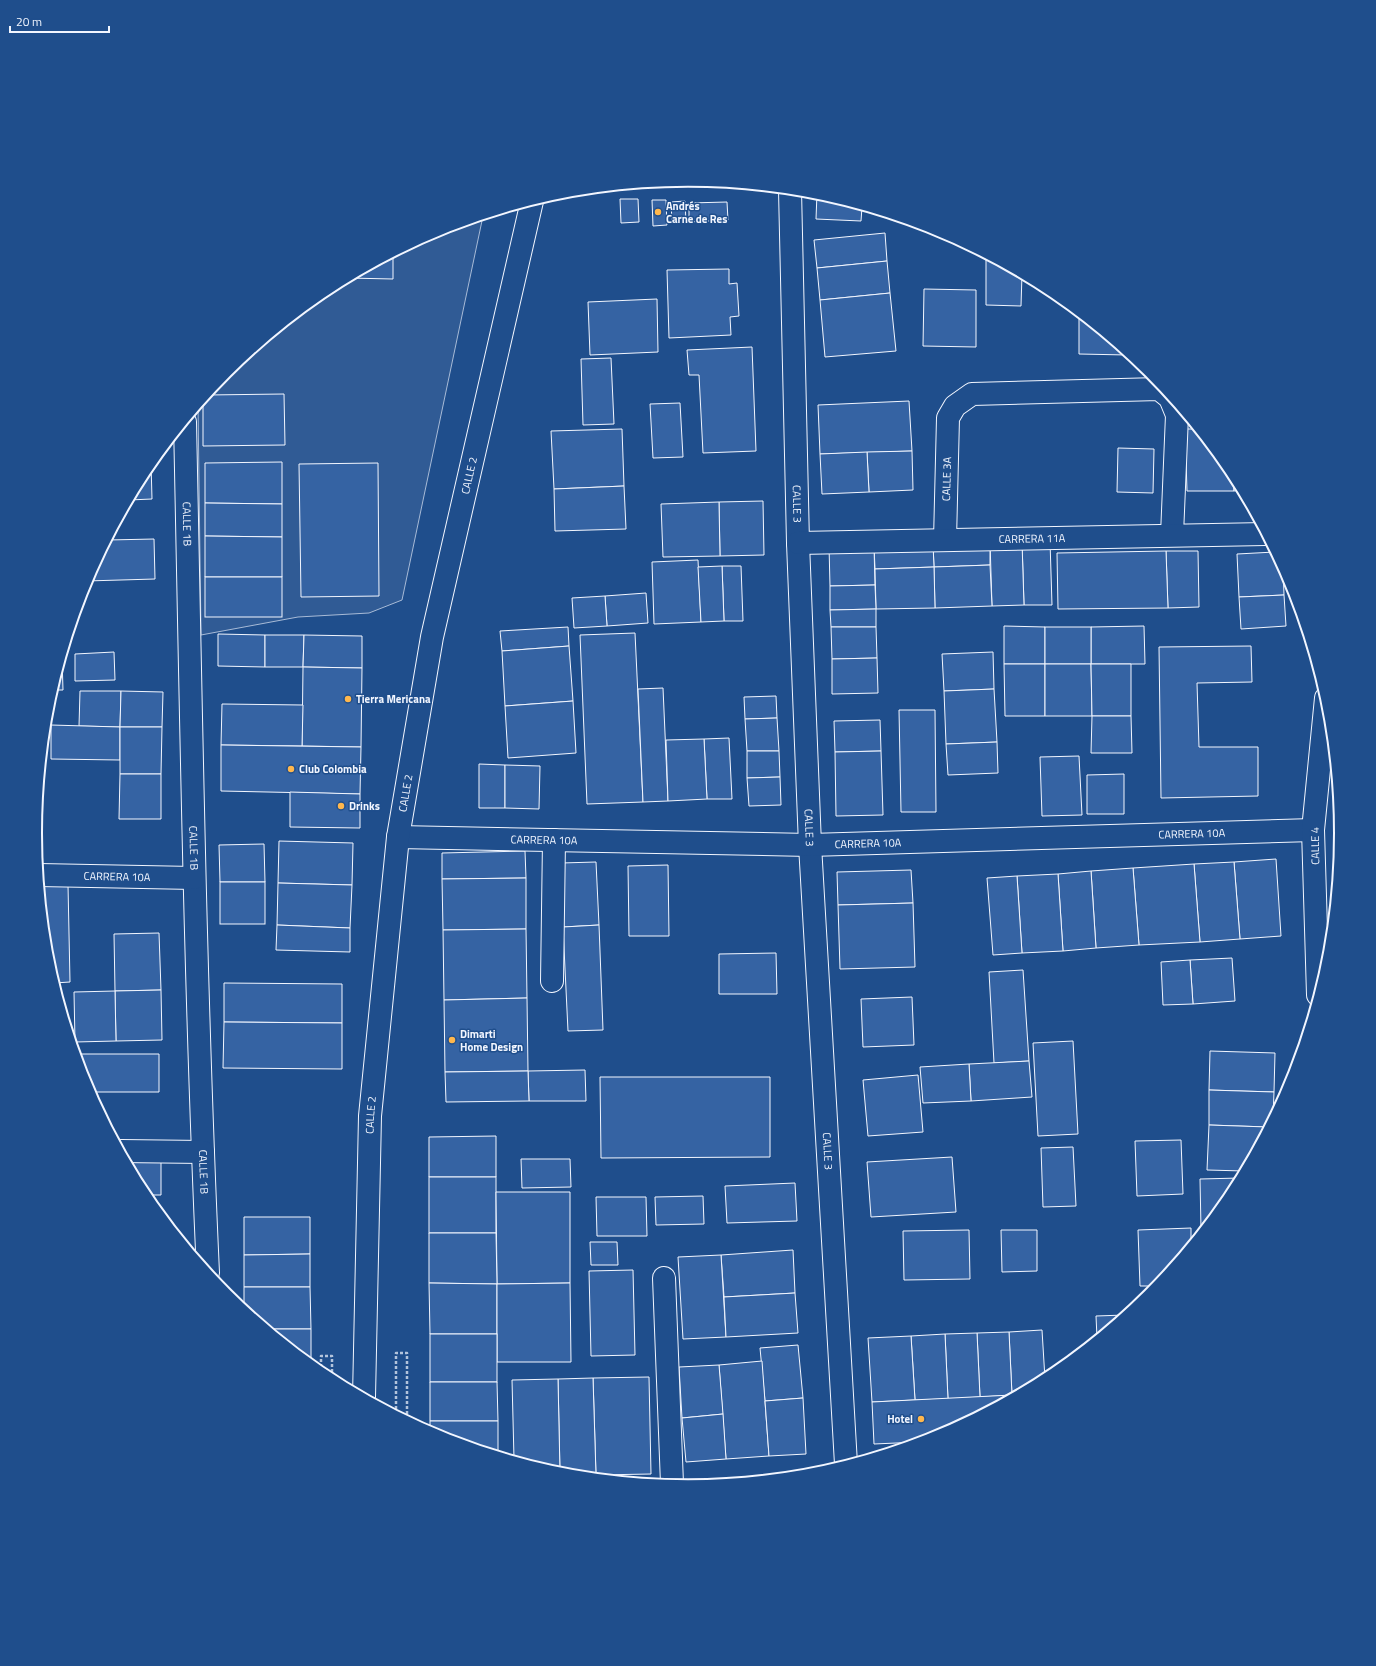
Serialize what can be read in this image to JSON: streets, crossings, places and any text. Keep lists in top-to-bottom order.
{
  "streets": {
    "street": [
      "CALLE 2",
      "CALLE 3A",
      "CALLE 3",
      "CALLE 1B",
      "CARRERA 11A",
      "CARRERA 10A",
      "CALLE 4"
    ]
  },
  "crossings": [
    ["CALLE 2", "CARRERA 10A"],
    ["CALLE 3A", "CARRERA 11A"],
    ["CALLE 3", "CARRERA 11A"],
    ["CALLE 3", "CARRERA 10A"],
    ["CALLE 1B", "CARRERA 10A"],
    ["CARRERA 10A", "CALLE 4"]
  ],
  "places": [
    "Andrés Carne de Res",
    "Tierra Mericana",
    "Club Colombia",
    "Drinks",
    "Dimarti Home Design",
    "Hotel"
  ],
  "scale_bar": "20 m"
}
